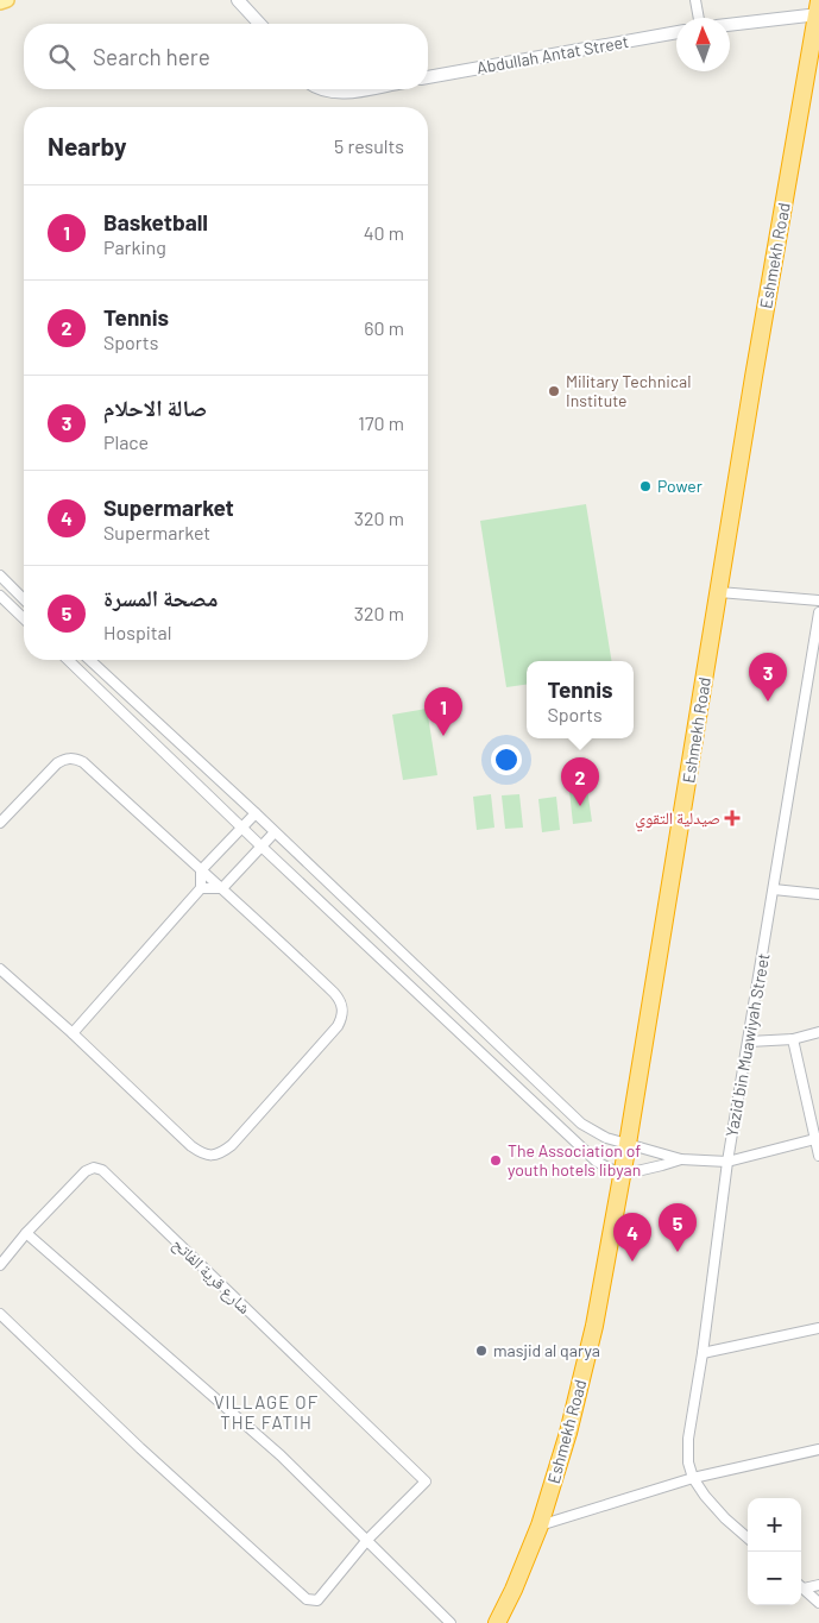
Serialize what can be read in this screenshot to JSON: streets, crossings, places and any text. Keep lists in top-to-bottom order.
{
  "streets": {
    "highway": ["Eshmekh Road"],
    "main road": ["Abdullah Antat Street"],
    "street": ["Yazid bin Muawiyah Street", "شارع قرية الفاتح"]
  },
  "districts": ["VILLAGE OF THE FATIH"],
  "places": {
    "other": [
      "Military Technical Institute",
      "Power",
      "The Association of youth hotels libyan",
      "masjid al qarya"
    ],
    "health": ["صيدلية التقوي"]
  },
  "north": "top",
  "page": {
    "search": "Search here",
    "heading": ["Nearby", "5 results"],
    "list": [
      {
        "mark": "1",
        "name": "Basketball",
        "note": "Parking",
        "value": "40 m"
      },
      {
        "mark": "2",
        "name": "Tennis",
        "note": "Sports",
        "value": "60 m"
      },
      {
        "mark": "3",
        "name": "صالة الاحلام",
        "note": "Place",
        "value": "170 m"
      },
      {
        "mark": "4",
        "name": "Supermarket",
        "note": "Supermarket",
        "value": "320 m"
      },
      {
        "mark": "5",
        "name": "مصحة المسرة",
        "note": "Hospital",
        "value": "320 m"
      }
    ],
    "pins": [
      "3",
      "1",
      "2",
      "5",
      "4"
    ],
    "popup": ["Tennis", "Sports"],
    "map_buttons": ["+", "−"]
  }
}
